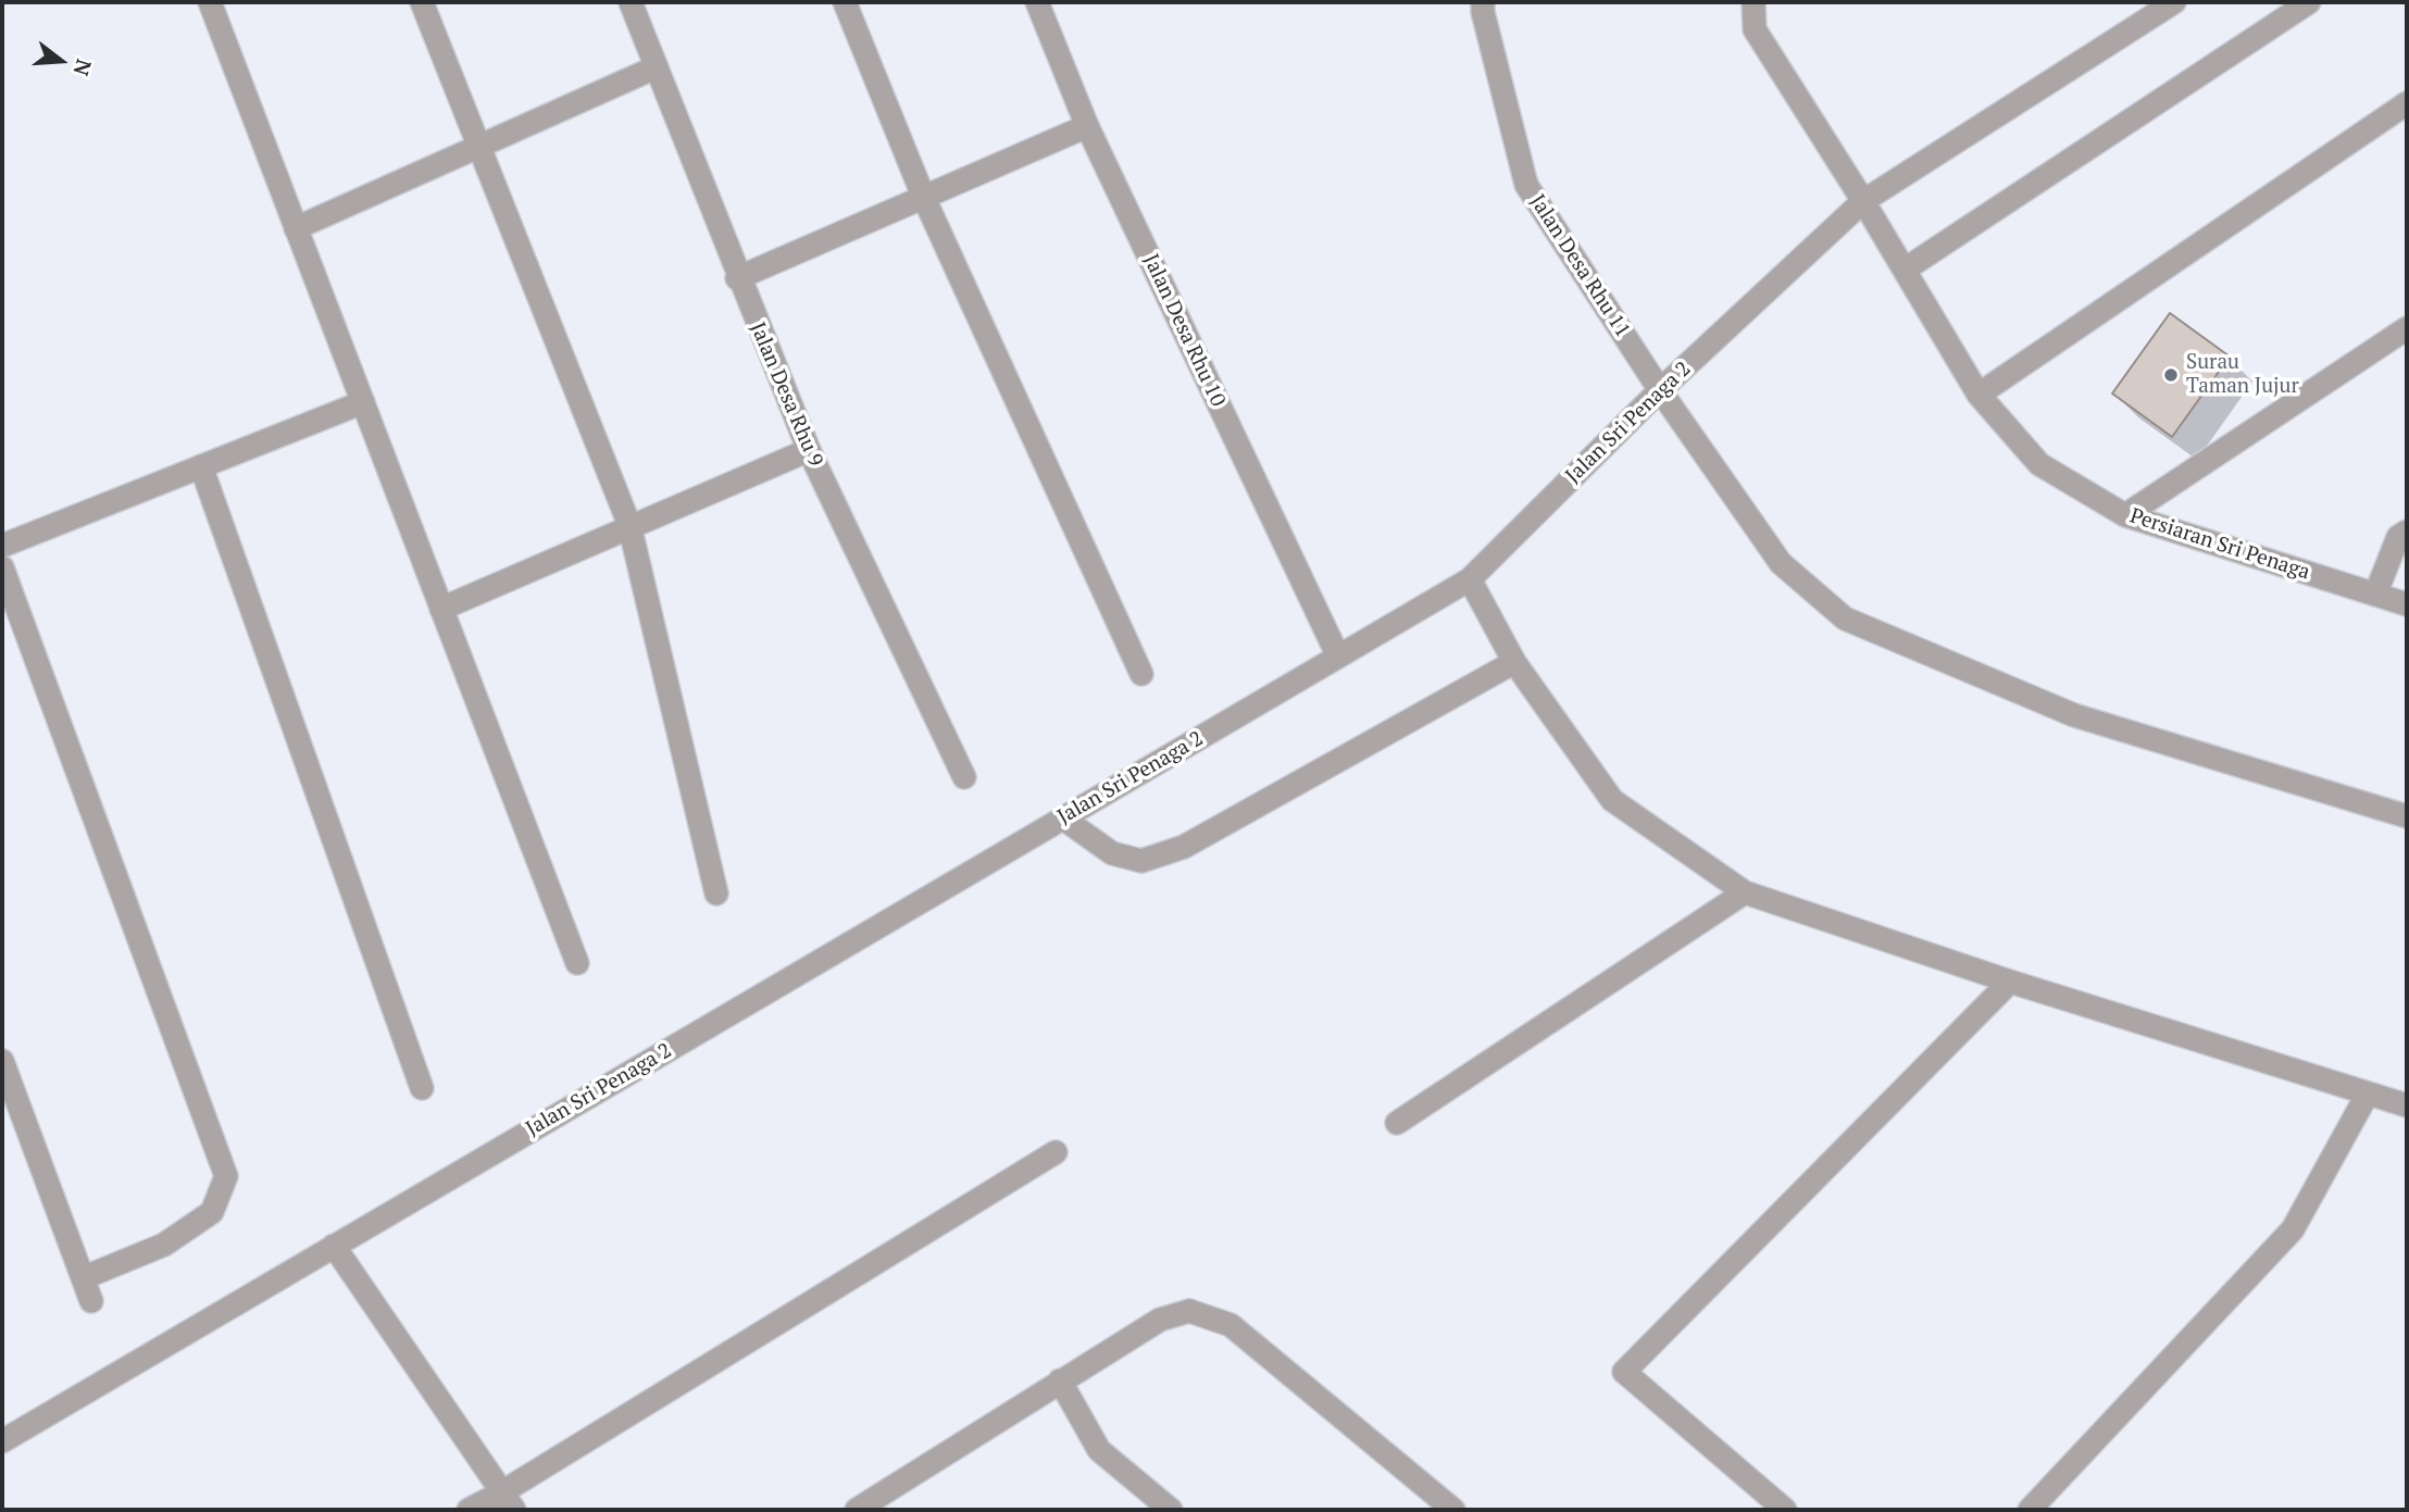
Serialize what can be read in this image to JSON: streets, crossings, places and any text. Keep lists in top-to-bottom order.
{
  "streets": {
    "street": [
      "Jalan Desa Rhu 11",
      "Jalan Desa Rhu 10",
      "Jalan Desa Rhu 9",
      "Jalan Sri Penaga 2",
      "Persiaran Sri Penaga"
    ]
  },
  "crossings": [
    ["Jalan Desa Rhu 11", "Jalan Sri Penaga 2"],
    ["Jalan Desa Rhu 10", "Jalan Sri Penaga 2"],
    ["Jalan Sri Penaga 2", "Persiaran Sri Penaga"]
  ],
  "places": ["Surau Taman Jujur"],
  "north": "right"
}
